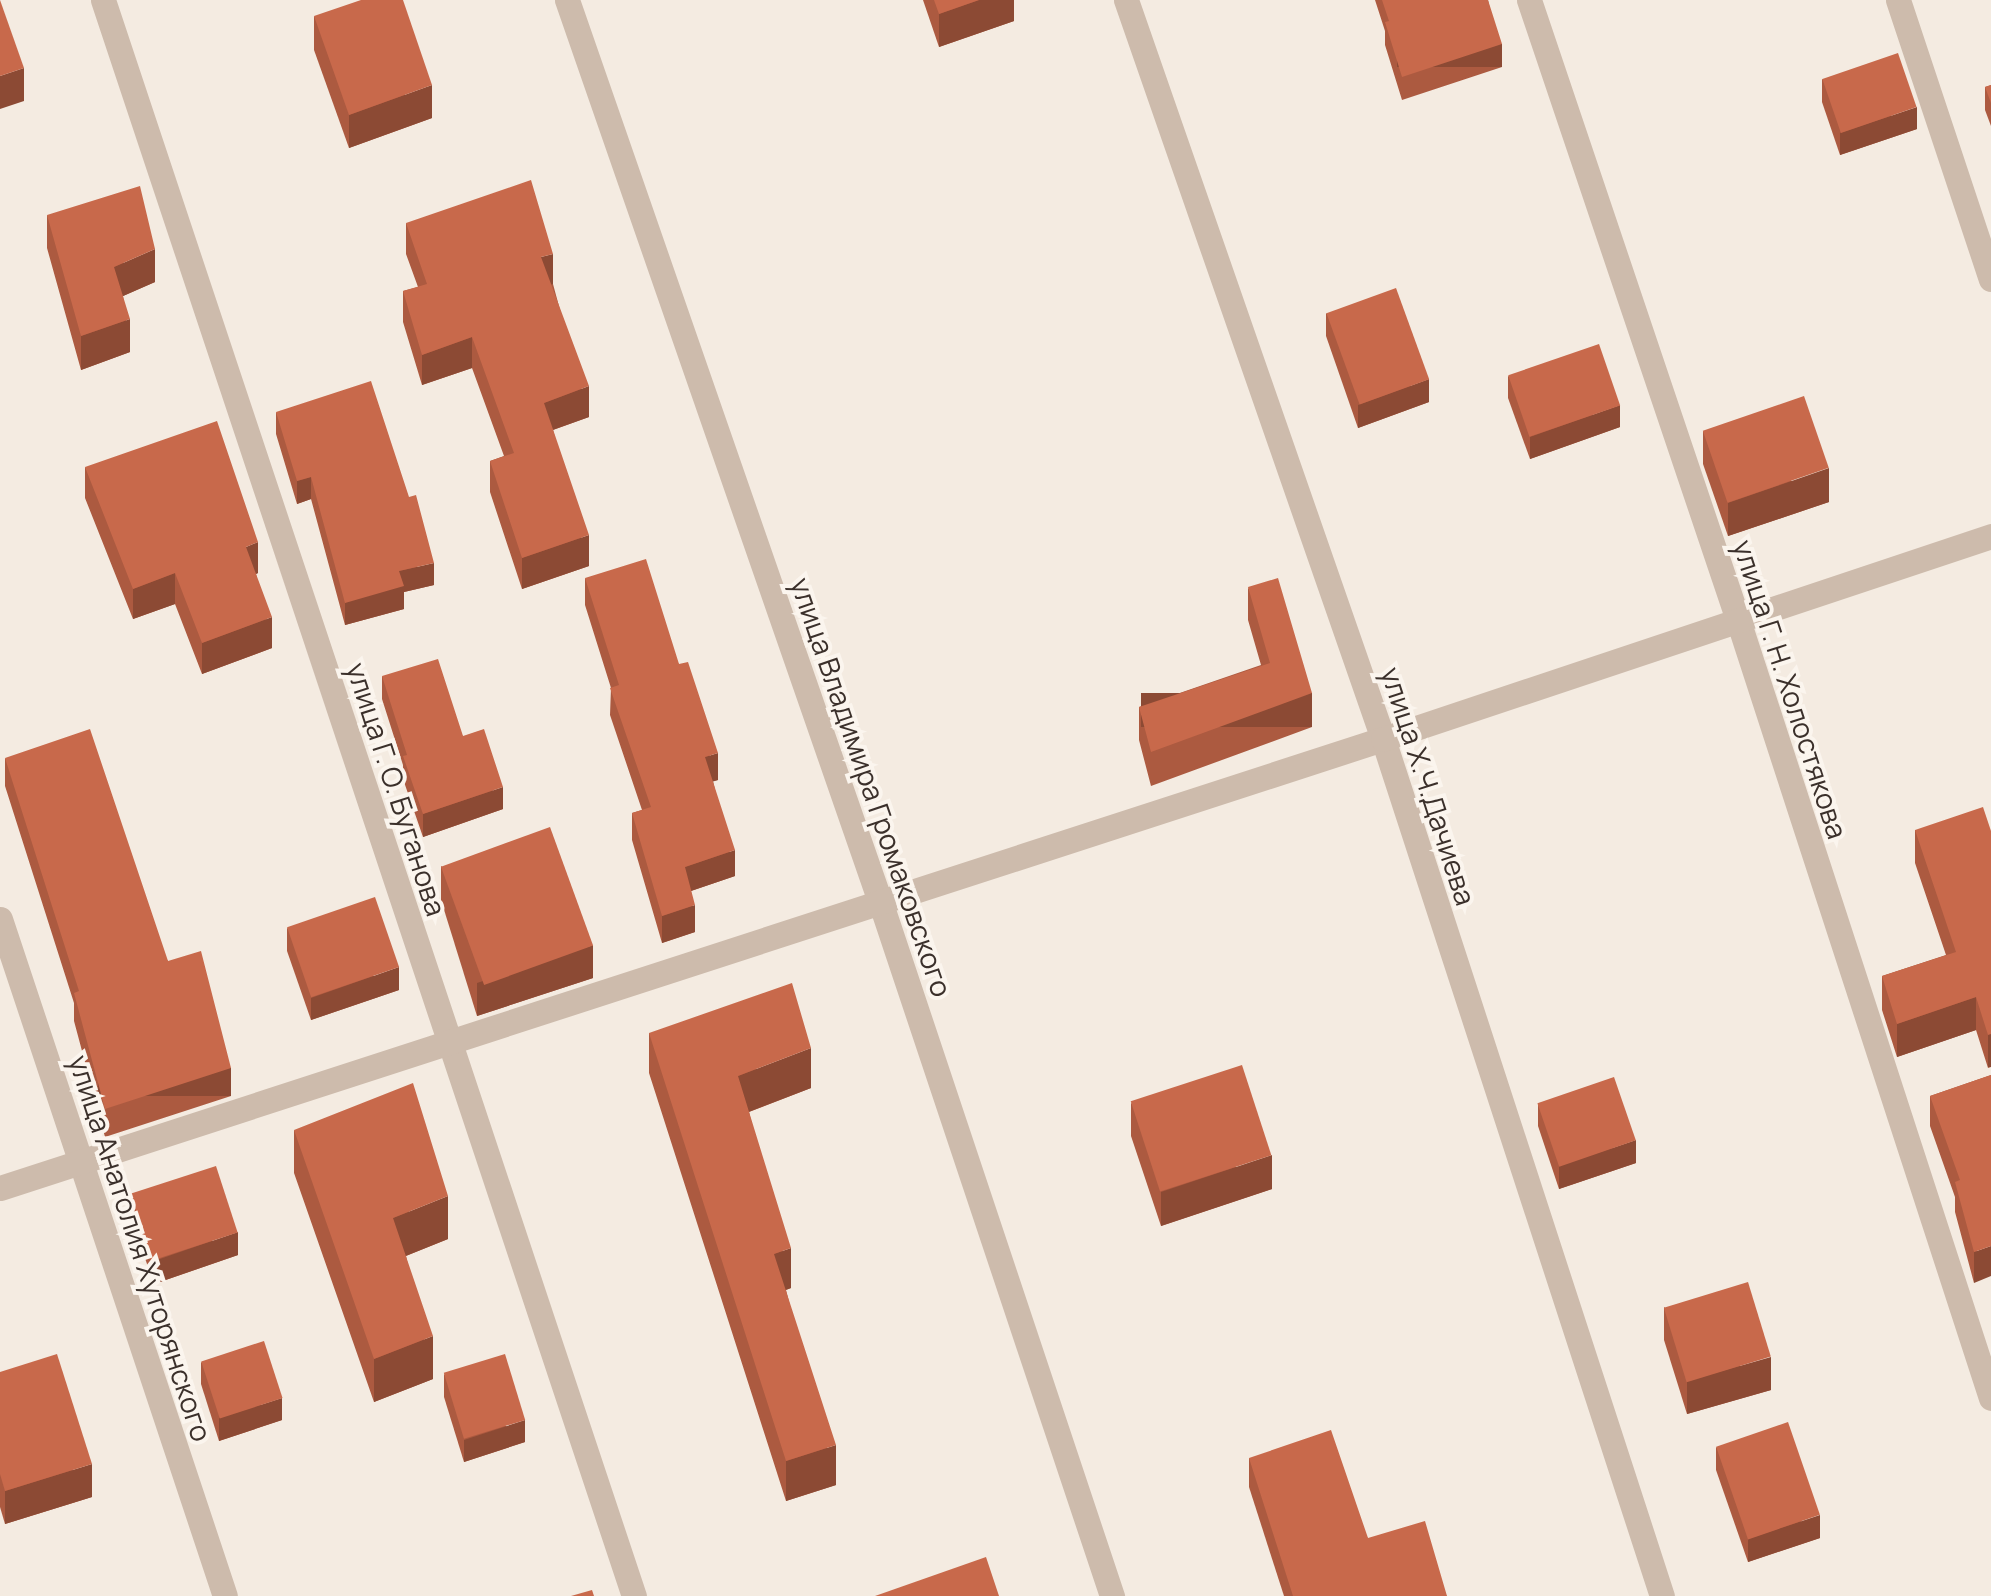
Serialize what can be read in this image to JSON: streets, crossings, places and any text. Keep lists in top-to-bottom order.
{
  "streets": {
    "street": [
      "улица Г. Н. Холостякова",
      "улица Х.Ч.Дачиева",
      "улица Владимира Громаковского",
      "улица Г. О. Буганова",
      "улица Анатолия Хуторянского"
    ]
  }
}
